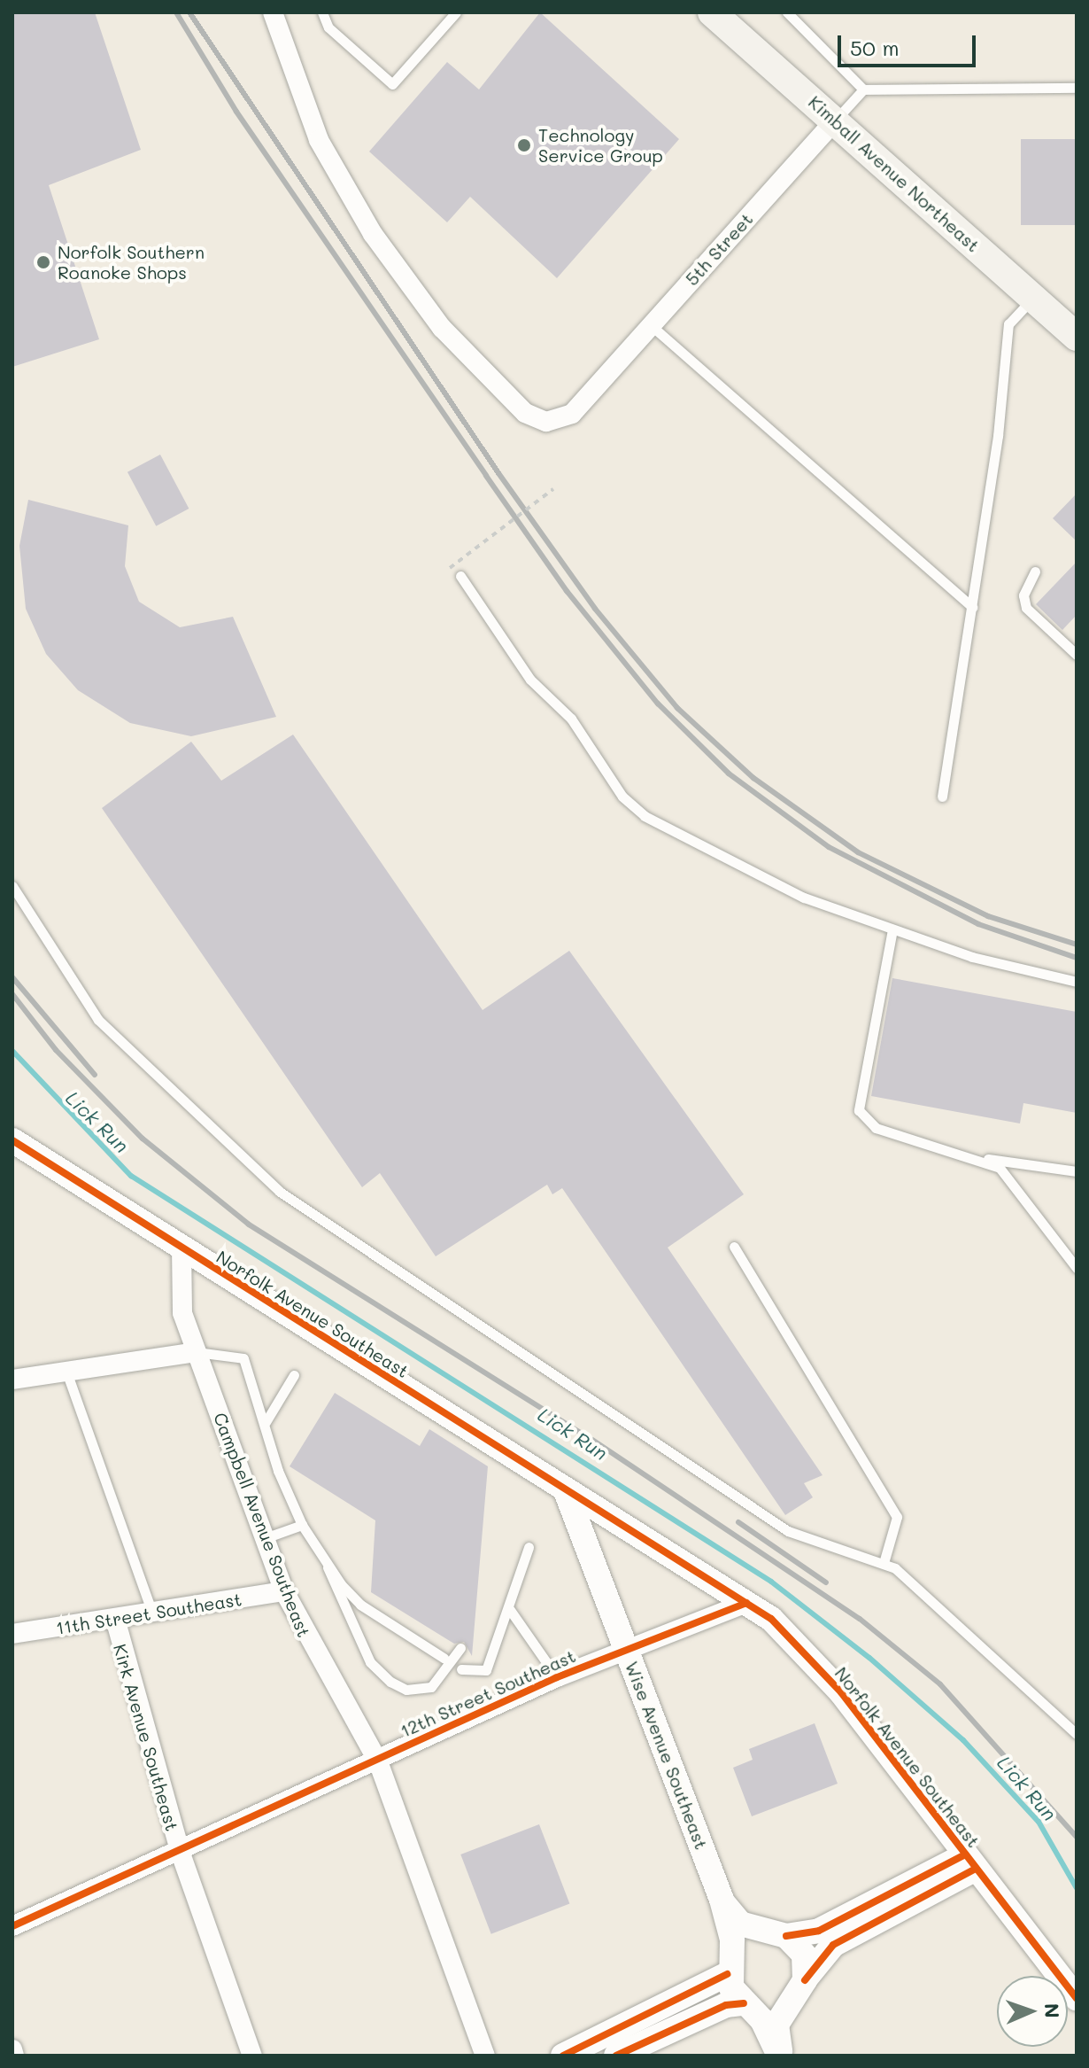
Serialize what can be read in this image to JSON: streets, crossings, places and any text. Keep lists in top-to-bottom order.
{
  "streets": {
    "main road": ["Kimball Avenue Northeast"],
    "street": [
      "5th Street",
      "Norfolk Avenue Southeast",
      "Campbell Avenue Southeast",
      "11th Street Southeast",
      "12th Street Southeast",
      "Kirk Avenue Southeast",
      "Wise Avenue Southeast"
    ]
  },
  "crossings": [
    ["Kimball Avenue Northeast", "5th Street"],
    ["Norfolk Avenue Southeast", "Campbell Avenue Southeast"],
    ["Norfolk Avenue Southeast", "12th Street Southeast"],
    ["Norfolk Avenue Southeast", "Wise Avenue Southeast"],
    ["Campbell Avenue Southeast", "11th Street Southeast"],
    ["Campbell Avenue Southeast", "12th Street Southeast"],
    ["11th Street Southeast", "Kirk Avenue Southeast"],
    ["12th Street Southeast", "Kirk Avenue Southeast"],
    ["12th Street Southeast", "Wise Avenue Southeast"]
  ],
  "water": ["Lick Run"],
  "places": ["Technology Service Group", "Norfolk Southern Roanoke Shops"],
  "scale_bar": "50 m",
  "north": "right"
}
